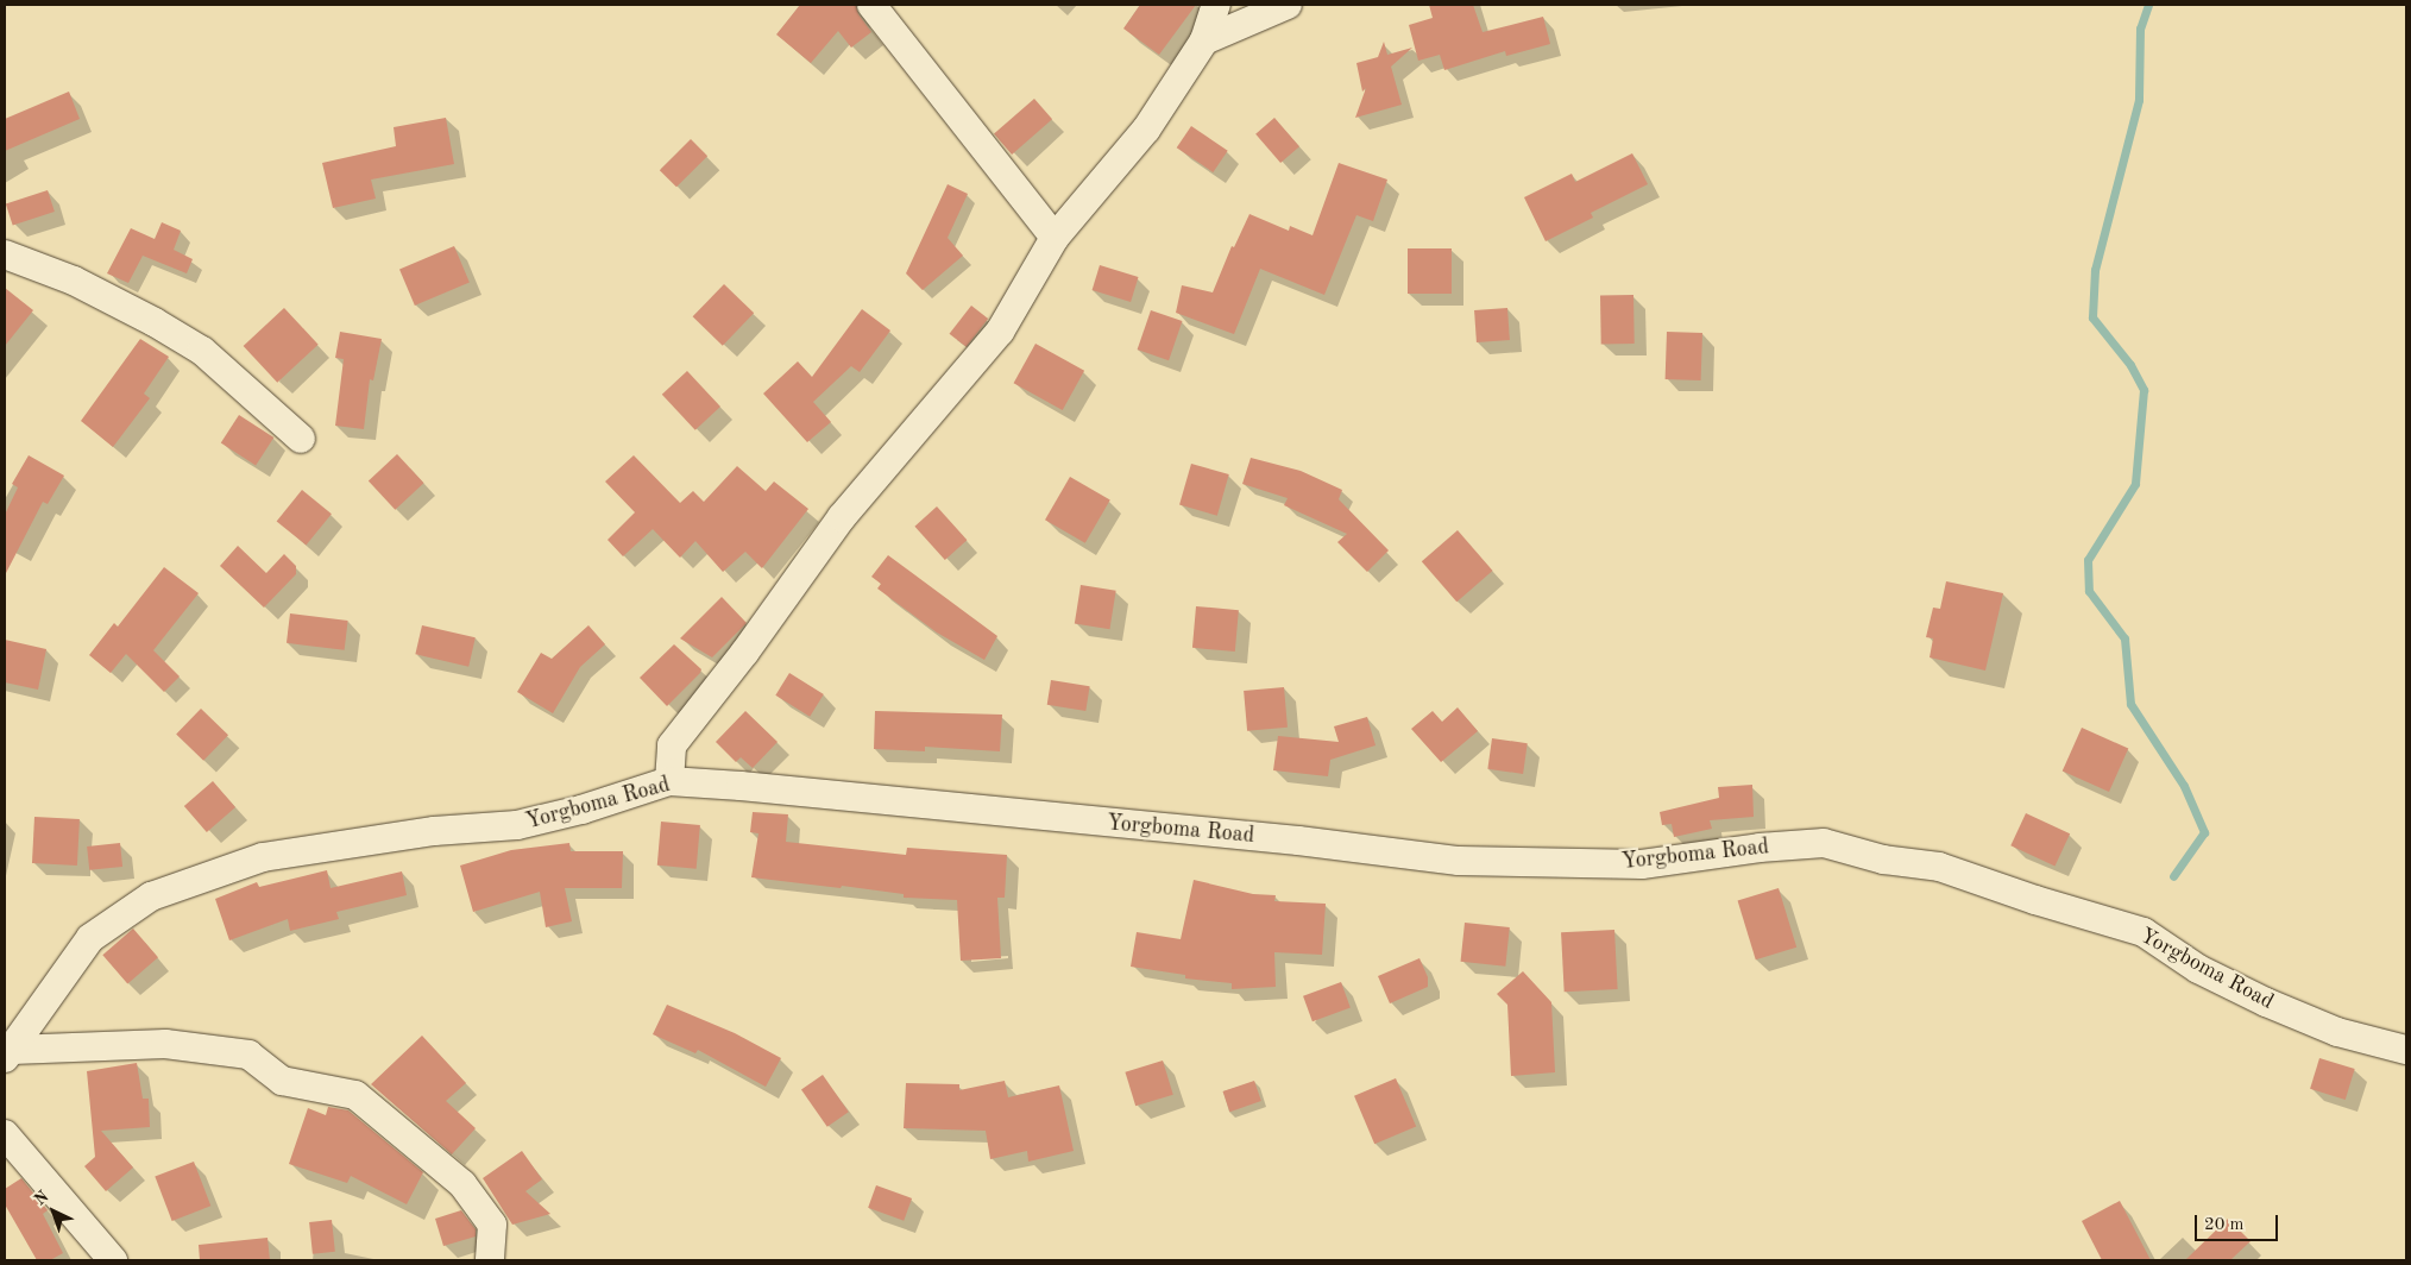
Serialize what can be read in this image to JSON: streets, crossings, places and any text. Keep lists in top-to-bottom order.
{
  "streets": {
    "street": ["Yorgboma Road"]
  },
  "scale_bar": "20 m",
  "north": "top left"
}
